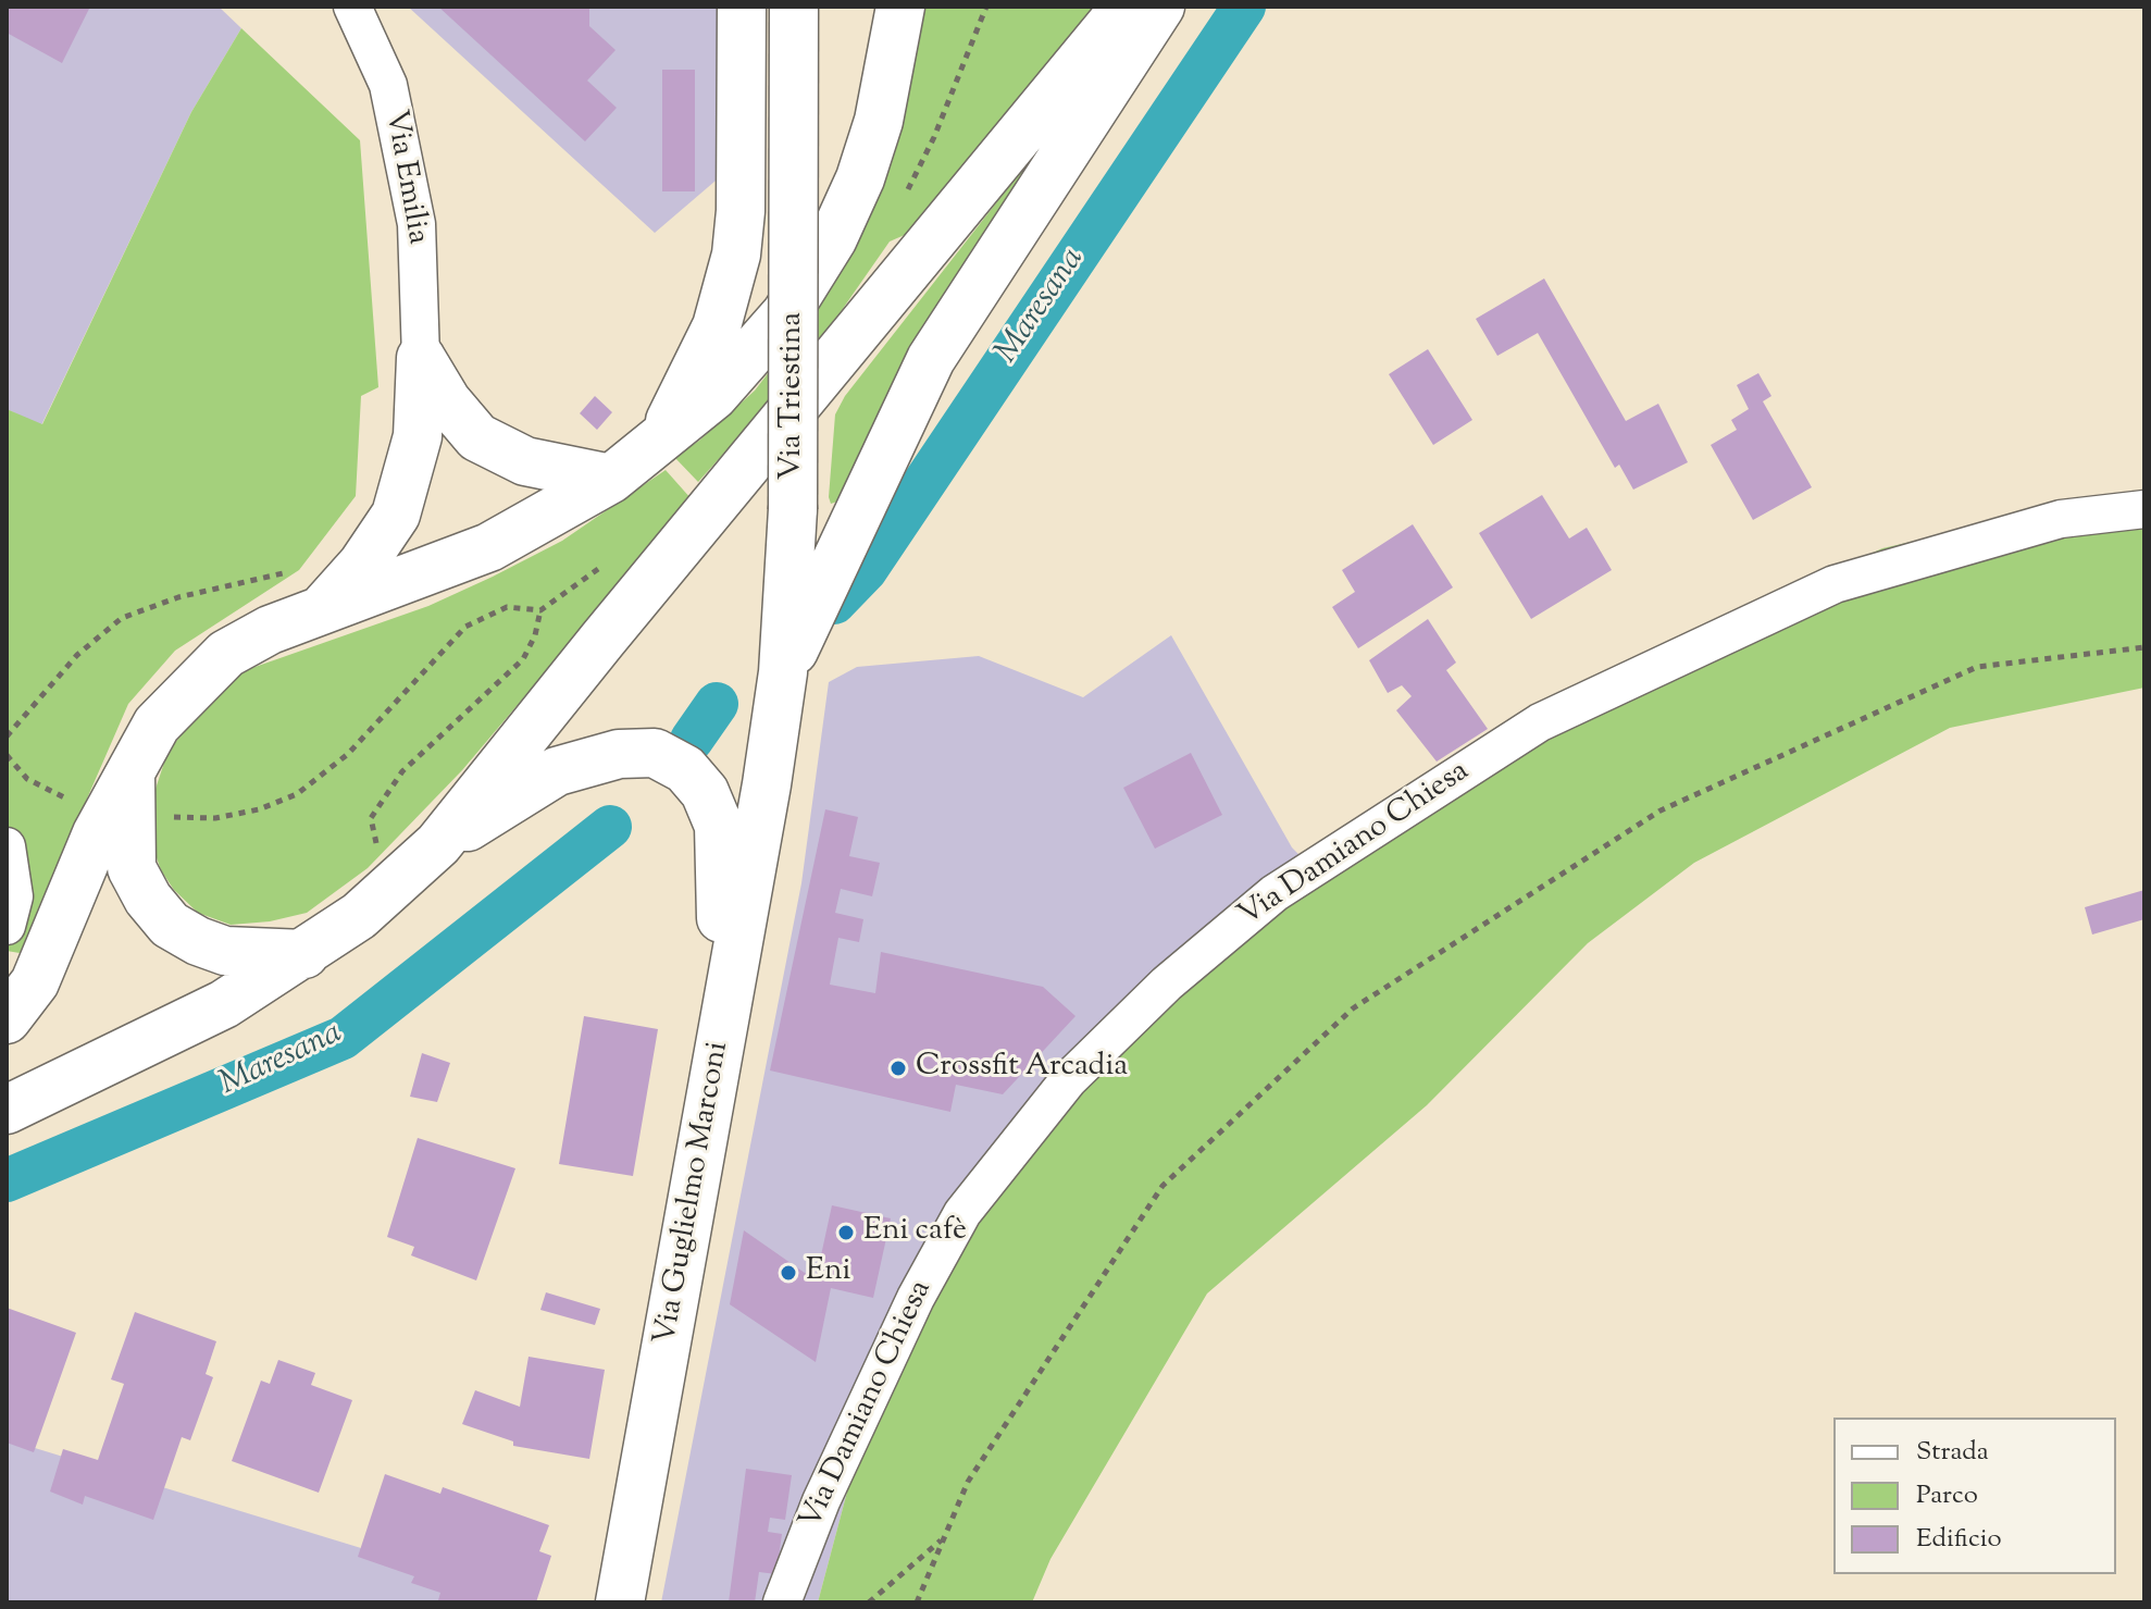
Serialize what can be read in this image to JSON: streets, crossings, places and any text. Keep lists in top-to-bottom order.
{
  "streets": {
    "street": [
      "Via Emilia",
      "Via Triestina",
      "Via Damiano Chiesa",
      "Via Guglielmo Marconi"
    ]
  },
  "crossings": [
    ["Via Triestina", "Via Guglielmo Marconi"]
  ],
  "water": ["Maresana"],
  "places": ["Crossfit Arcadia", "Eni cafè", "Eni"],
  "legend": ["Strada", "Parco", "Edificio"]
}
